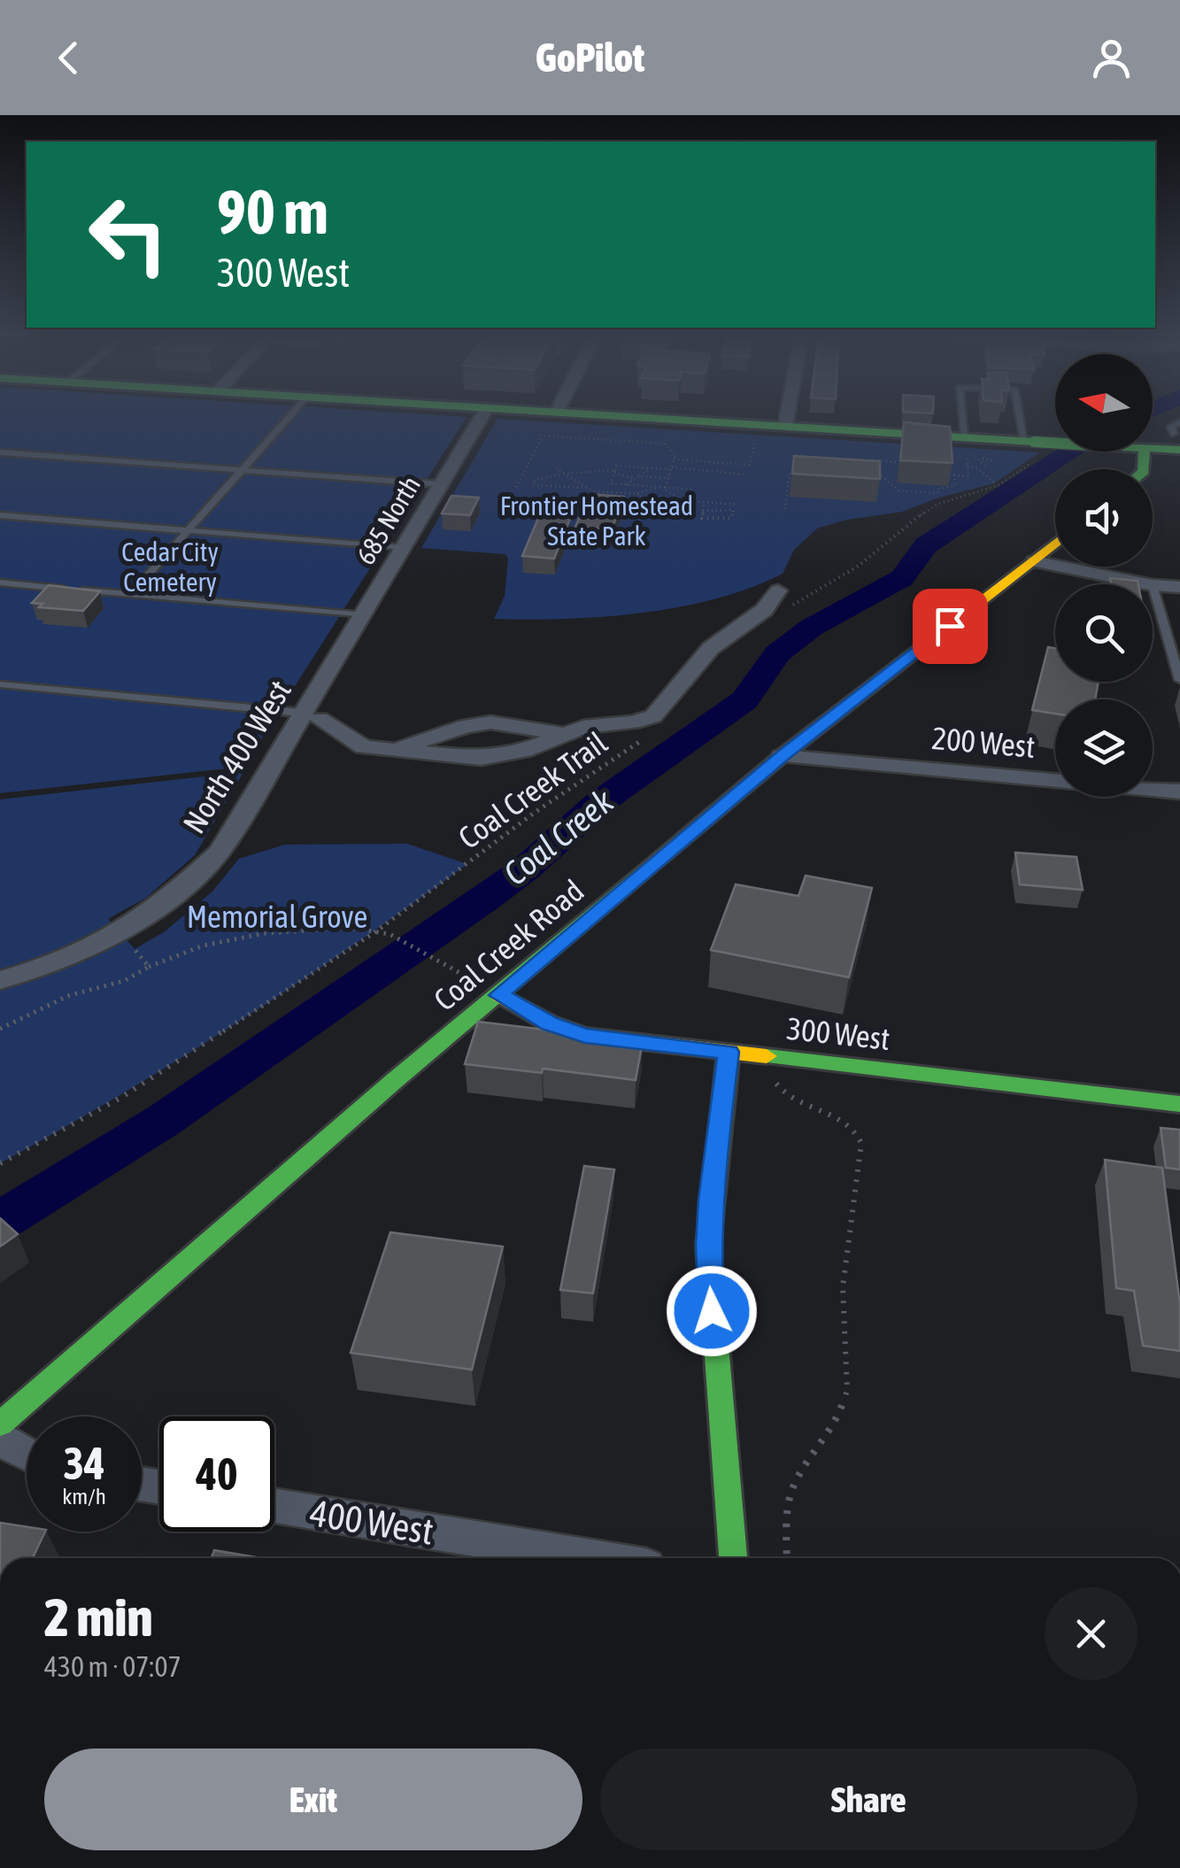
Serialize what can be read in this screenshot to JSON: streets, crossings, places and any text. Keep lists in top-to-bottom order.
{
  "streets": {
    "main road": ["Coal Creek Road", "300 West"],
    "street": [
      "685 North",
      "200 West",
      "North 400 West",
      "400 West"
    ],
    "path": ["Coal Creek Trail"]
  },
  "crossings": [
    ["685 North", "North 400 West"],
    ["200 West", "Coal Creek Road"],
    ["Coal Creek Road", "300 West"]
  ],
  "water": ["Coal Creek"],
  "parks": ["Frontier Homestead State Park", "Cedar City Cemetery", "Memorial Grove"],
  "north": "left",
  "page": {
    "header": "GoPilot",
    "turn": ["90 m", "300 West"],
    "speed": "34 km/h",
    "limit": "40",
    "heading": ["2 min", "430 m · 07:07"],
    "buttons": ["Exit", "Share"]
  }
}
